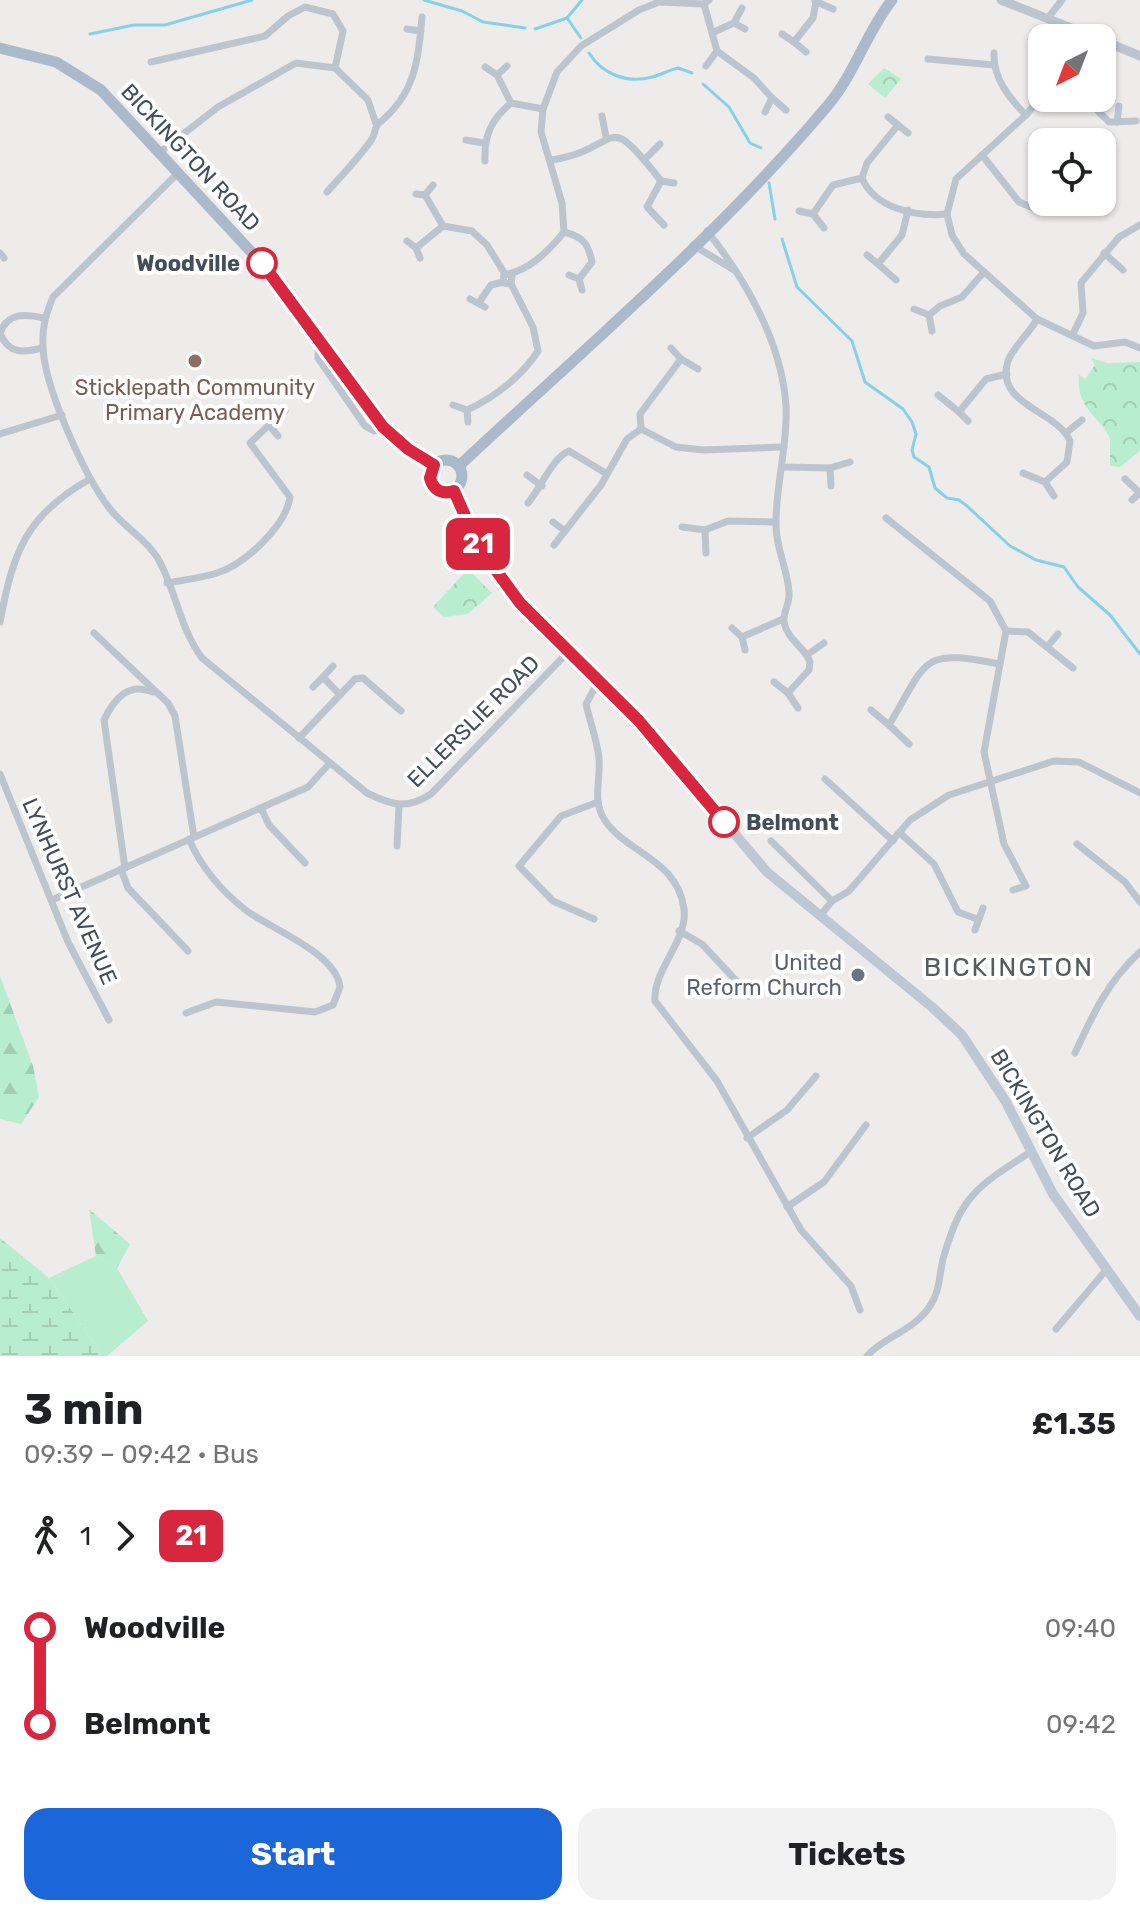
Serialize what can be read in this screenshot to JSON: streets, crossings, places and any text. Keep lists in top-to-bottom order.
{
  "streets": {
    "main road": ["BICKINGTON ROAD"],
    "street": ["ELLERSLIE ROAD", "LYNHURST AVENUE"]
  },
  "crossings": [
    ["BICKINGTON ROAD", "ELLERSLIE ROAD"]
  ],
  "districts": ["BICKINGTON"],
  "places": [
    "Woodville",
    "Sticklepath Community Primary Academy",
    "Belmont",
    "United Reform Church"
  ],
  "lines": ["bus line 21"],
  "north": "bottom left",
  "page": {
    "on_map": "21",
    "heading": ["3 min", "09:39 – 09:42 · Bus", "£1.35"],
    "legs": ["1", "21"],
    "list": [
      {
        "name": "Woodville",
        "value": "09:40"
      },
      {
        "name": "Belmont",
        "value": "09:42"
      }
    ],
    "buttons": ["Start", "Tickets"]
  }
}
